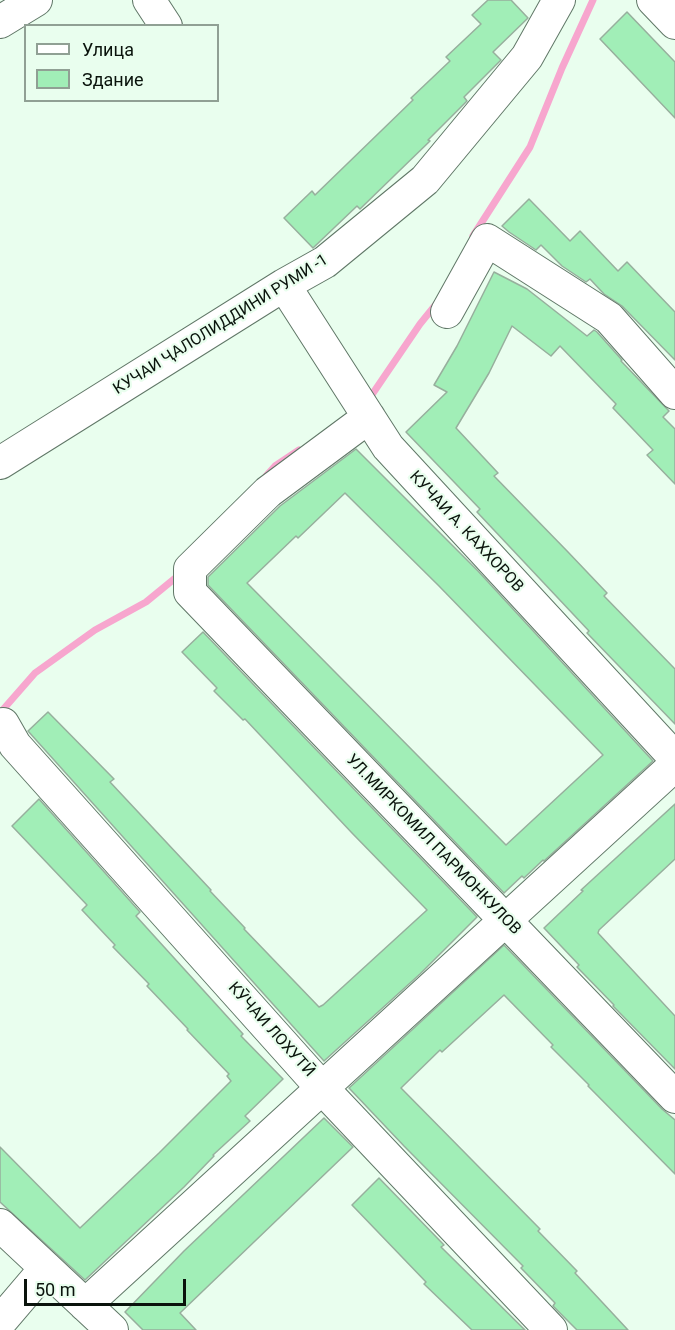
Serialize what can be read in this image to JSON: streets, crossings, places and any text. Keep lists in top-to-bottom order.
{
  "streets": {
    "street": [
      "КУЧАИ ҶАЛОЛИДДИНИ РУМИ -1",
      "КУЧАИ А. КАХХОРОВ",
      "УЛ.МИРКОМИЛ ПАРМОНКУЛОВ",
      "КӮЧАИ ЛОХУТӢ"
    ]
  },
  "crossings": [
    ["КУЧАИ ҶАЛОЛИДДИНИ РУМИ -1", "КУЧАИ А. КАХХОРОВ"],
    ["КУЧАИ А. КАХХОРОВ", "УЛ.МИРКОМИЛ ПАРМОНКУЛОВ"]
  ],
  "legend": ["Улица", "Здание"],
  "scale_bar": "50 m"
}
